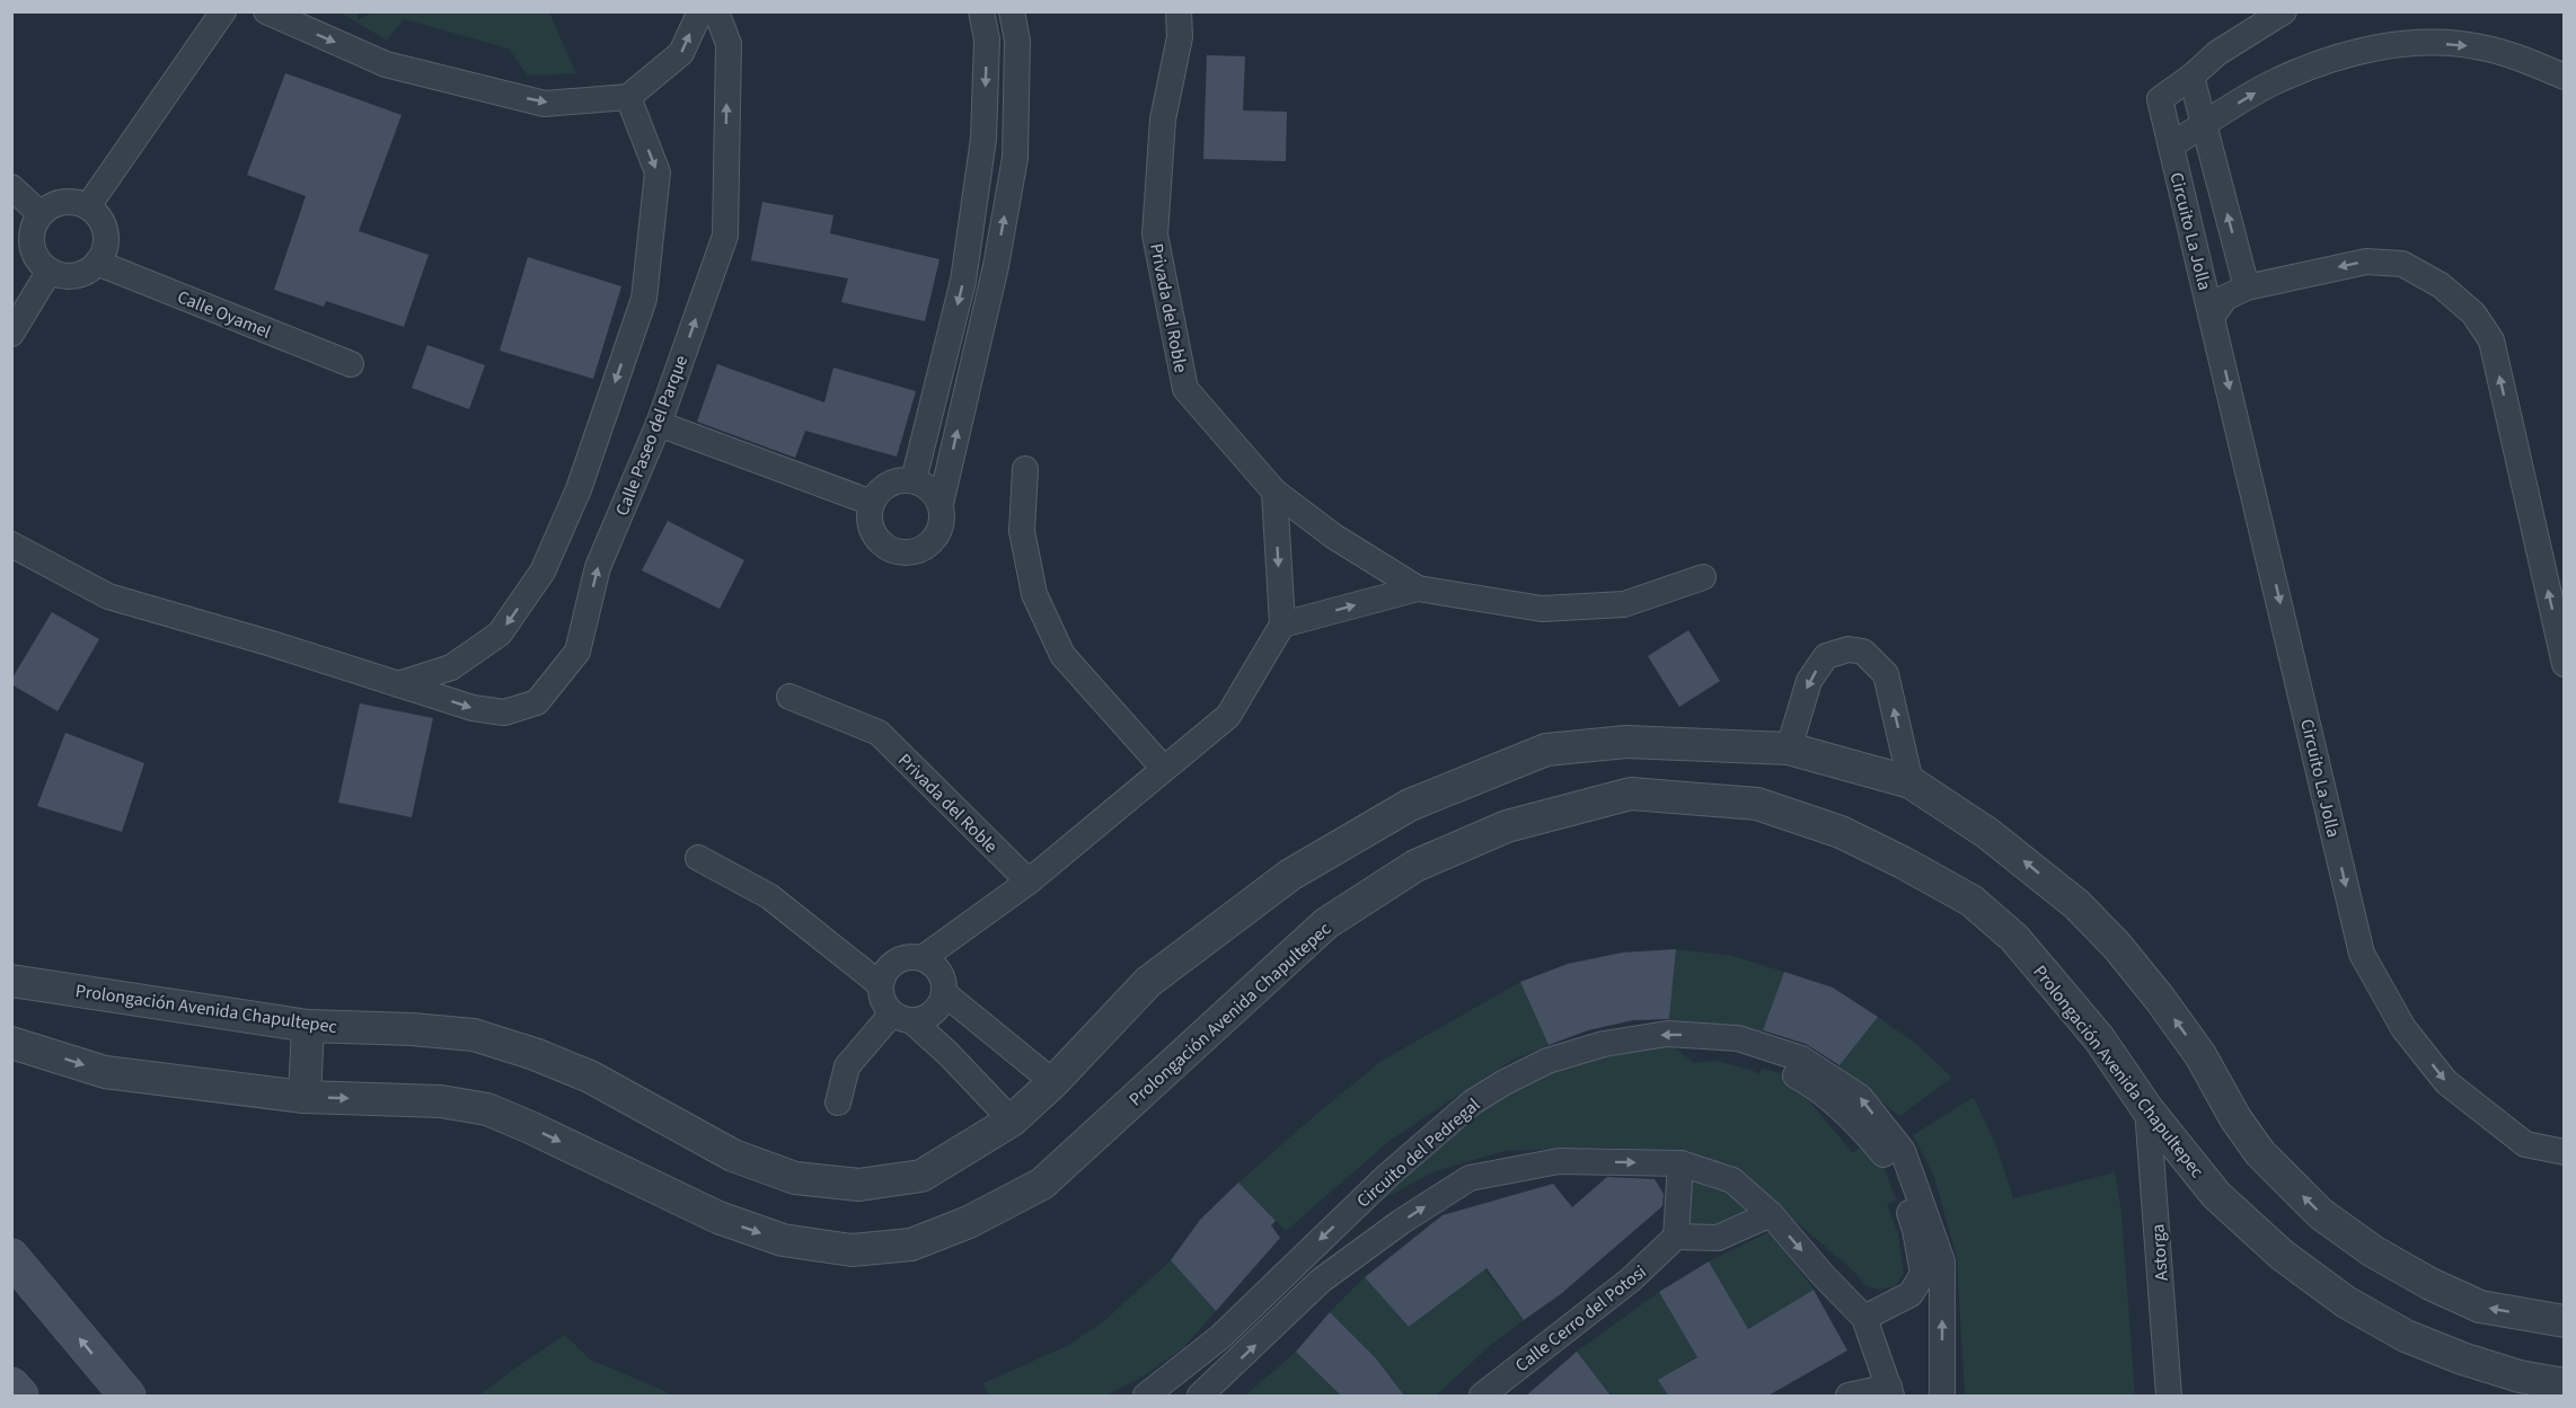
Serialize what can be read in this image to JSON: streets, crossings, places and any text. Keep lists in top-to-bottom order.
{
  "streets": {
    "street": [
      "Circuito La Jolla",
      "Privada del Roble",
      "Calle Oyamel",
      "Calle Paseo del Parque",
      "Prolongación Avenida Chapultepec",
      "Circuito del Pedregal",
      "Astorga",
      "Calle Cerro del Potosi"
    ]
  },
  "crossings": [
    ["Prolongación Avenida Chapultepec", "Astorga"]
  ]
}
